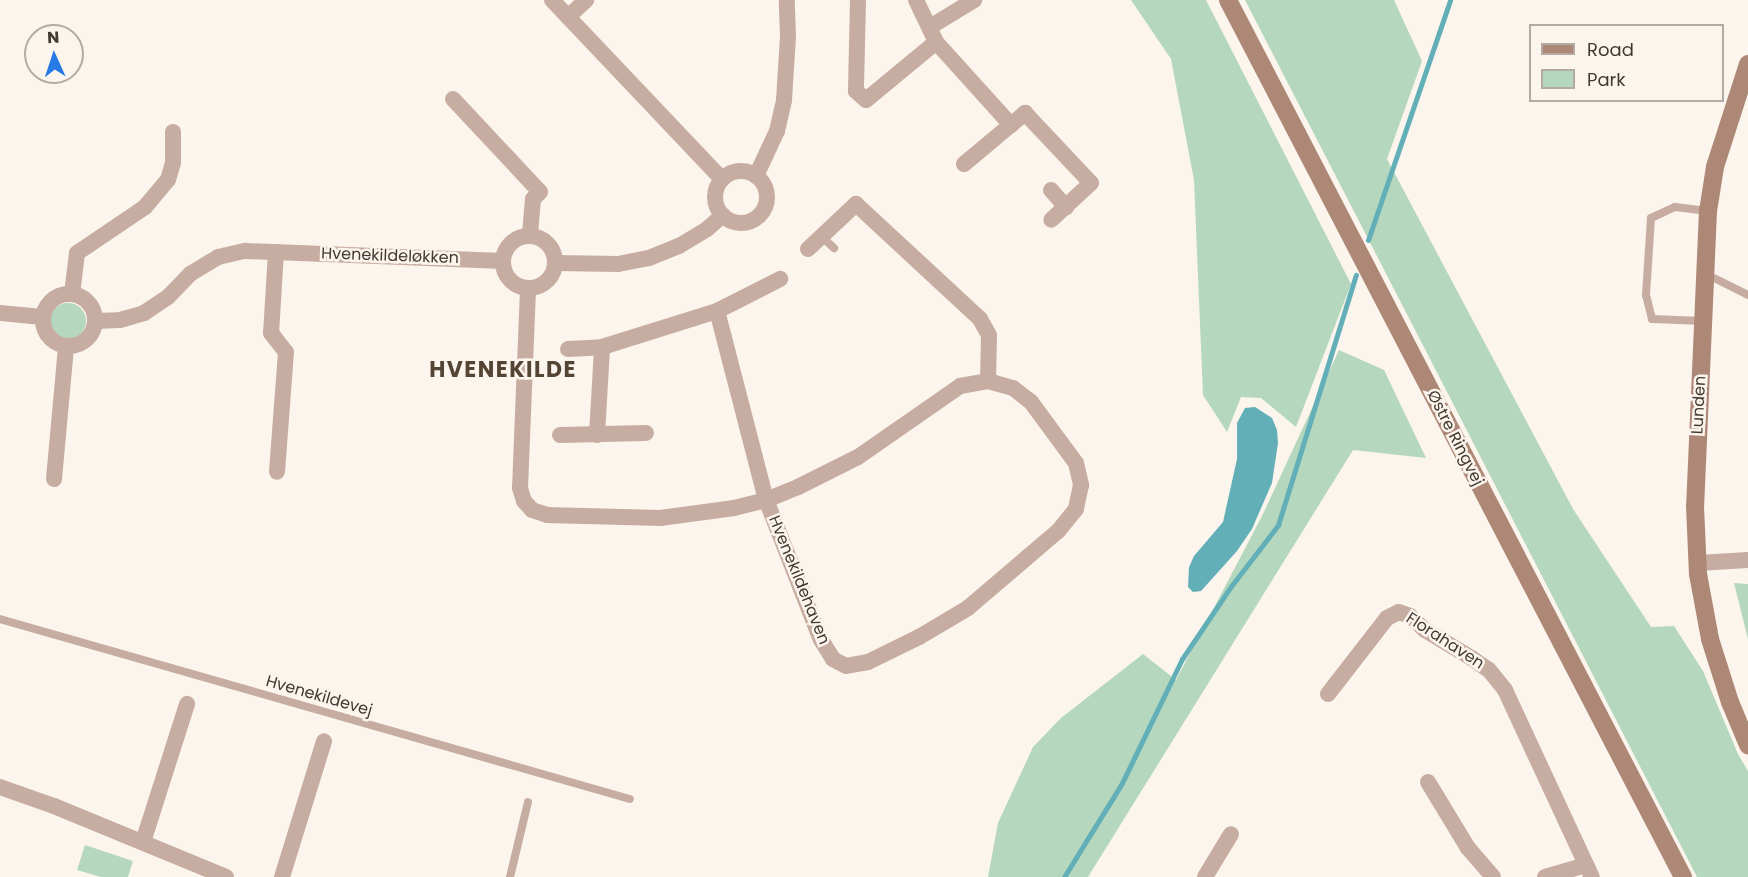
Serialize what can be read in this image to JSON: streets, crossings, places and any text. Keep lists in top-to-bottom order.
{
  "streets": {
    "main road": ["Lunden", "Østre Ringvej"],
    "street": ["Hvenekildeløkken", "Hvenekildehaven", "Florahaven"],
    "lane": ["Hvenekildevej"]
  },
  "crossings": [
    ["Hvenekildeløkken", "Hvenekildehaven"]
  ],
  "districts": ["HVENEKILDE"],
  "legend": ["Road", "Park"],
  "north": "top"
}
